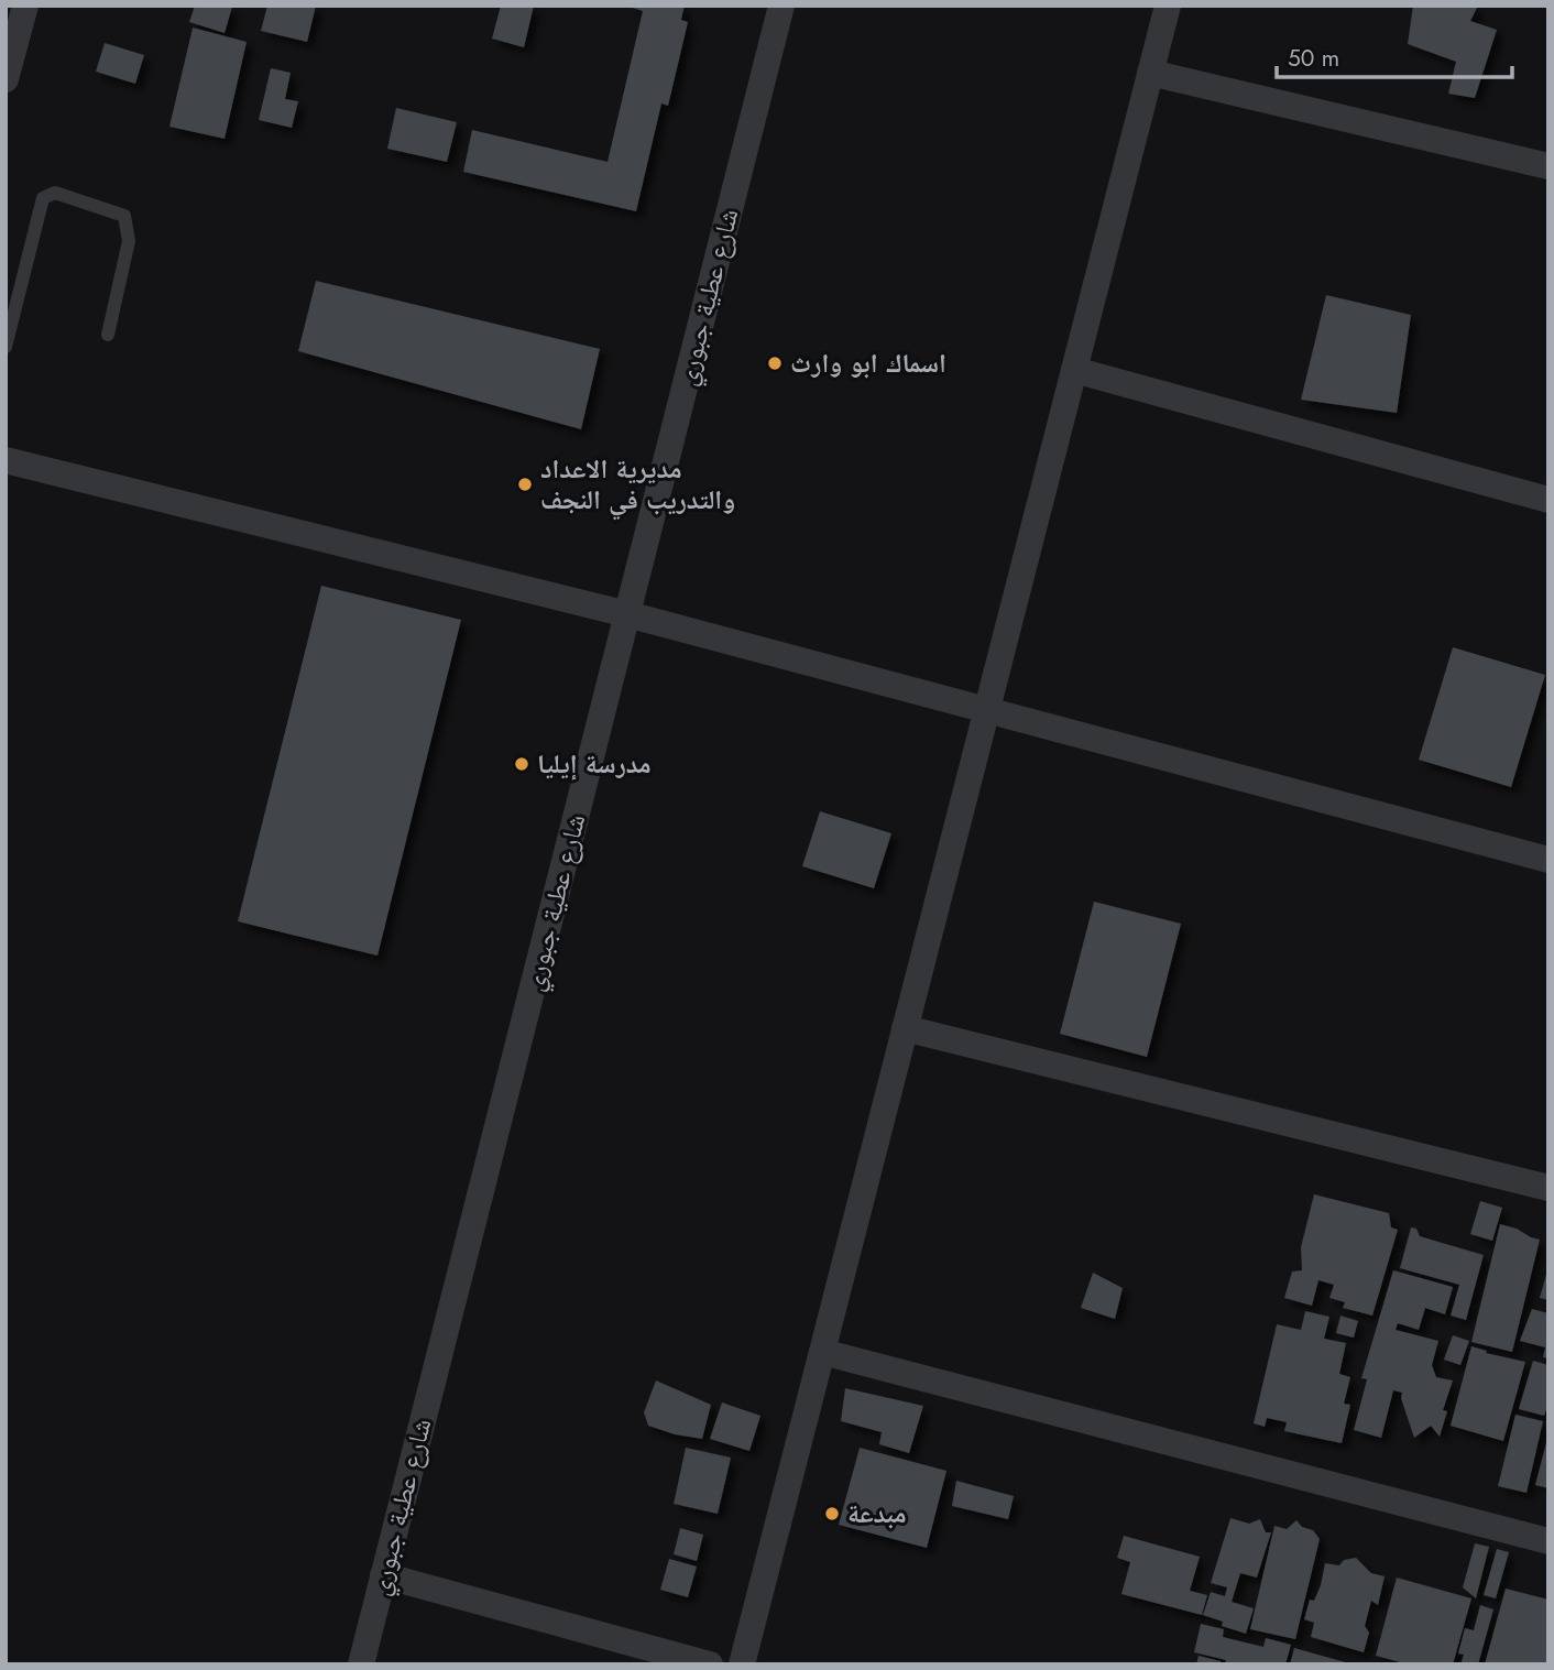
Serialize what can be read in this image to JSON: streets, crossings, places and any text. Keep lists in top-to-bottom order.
{
  "streets": {
    "street": ["شارع عطية جبوري"]
  },
  "places": [
    "اسماك ابو وارث",
    "مديرية الاعداد والتدريب في النجف",
    "مدرسة إيليا",
    "مبدعة"
  ],
  "scale_bar": "50 m"
}
